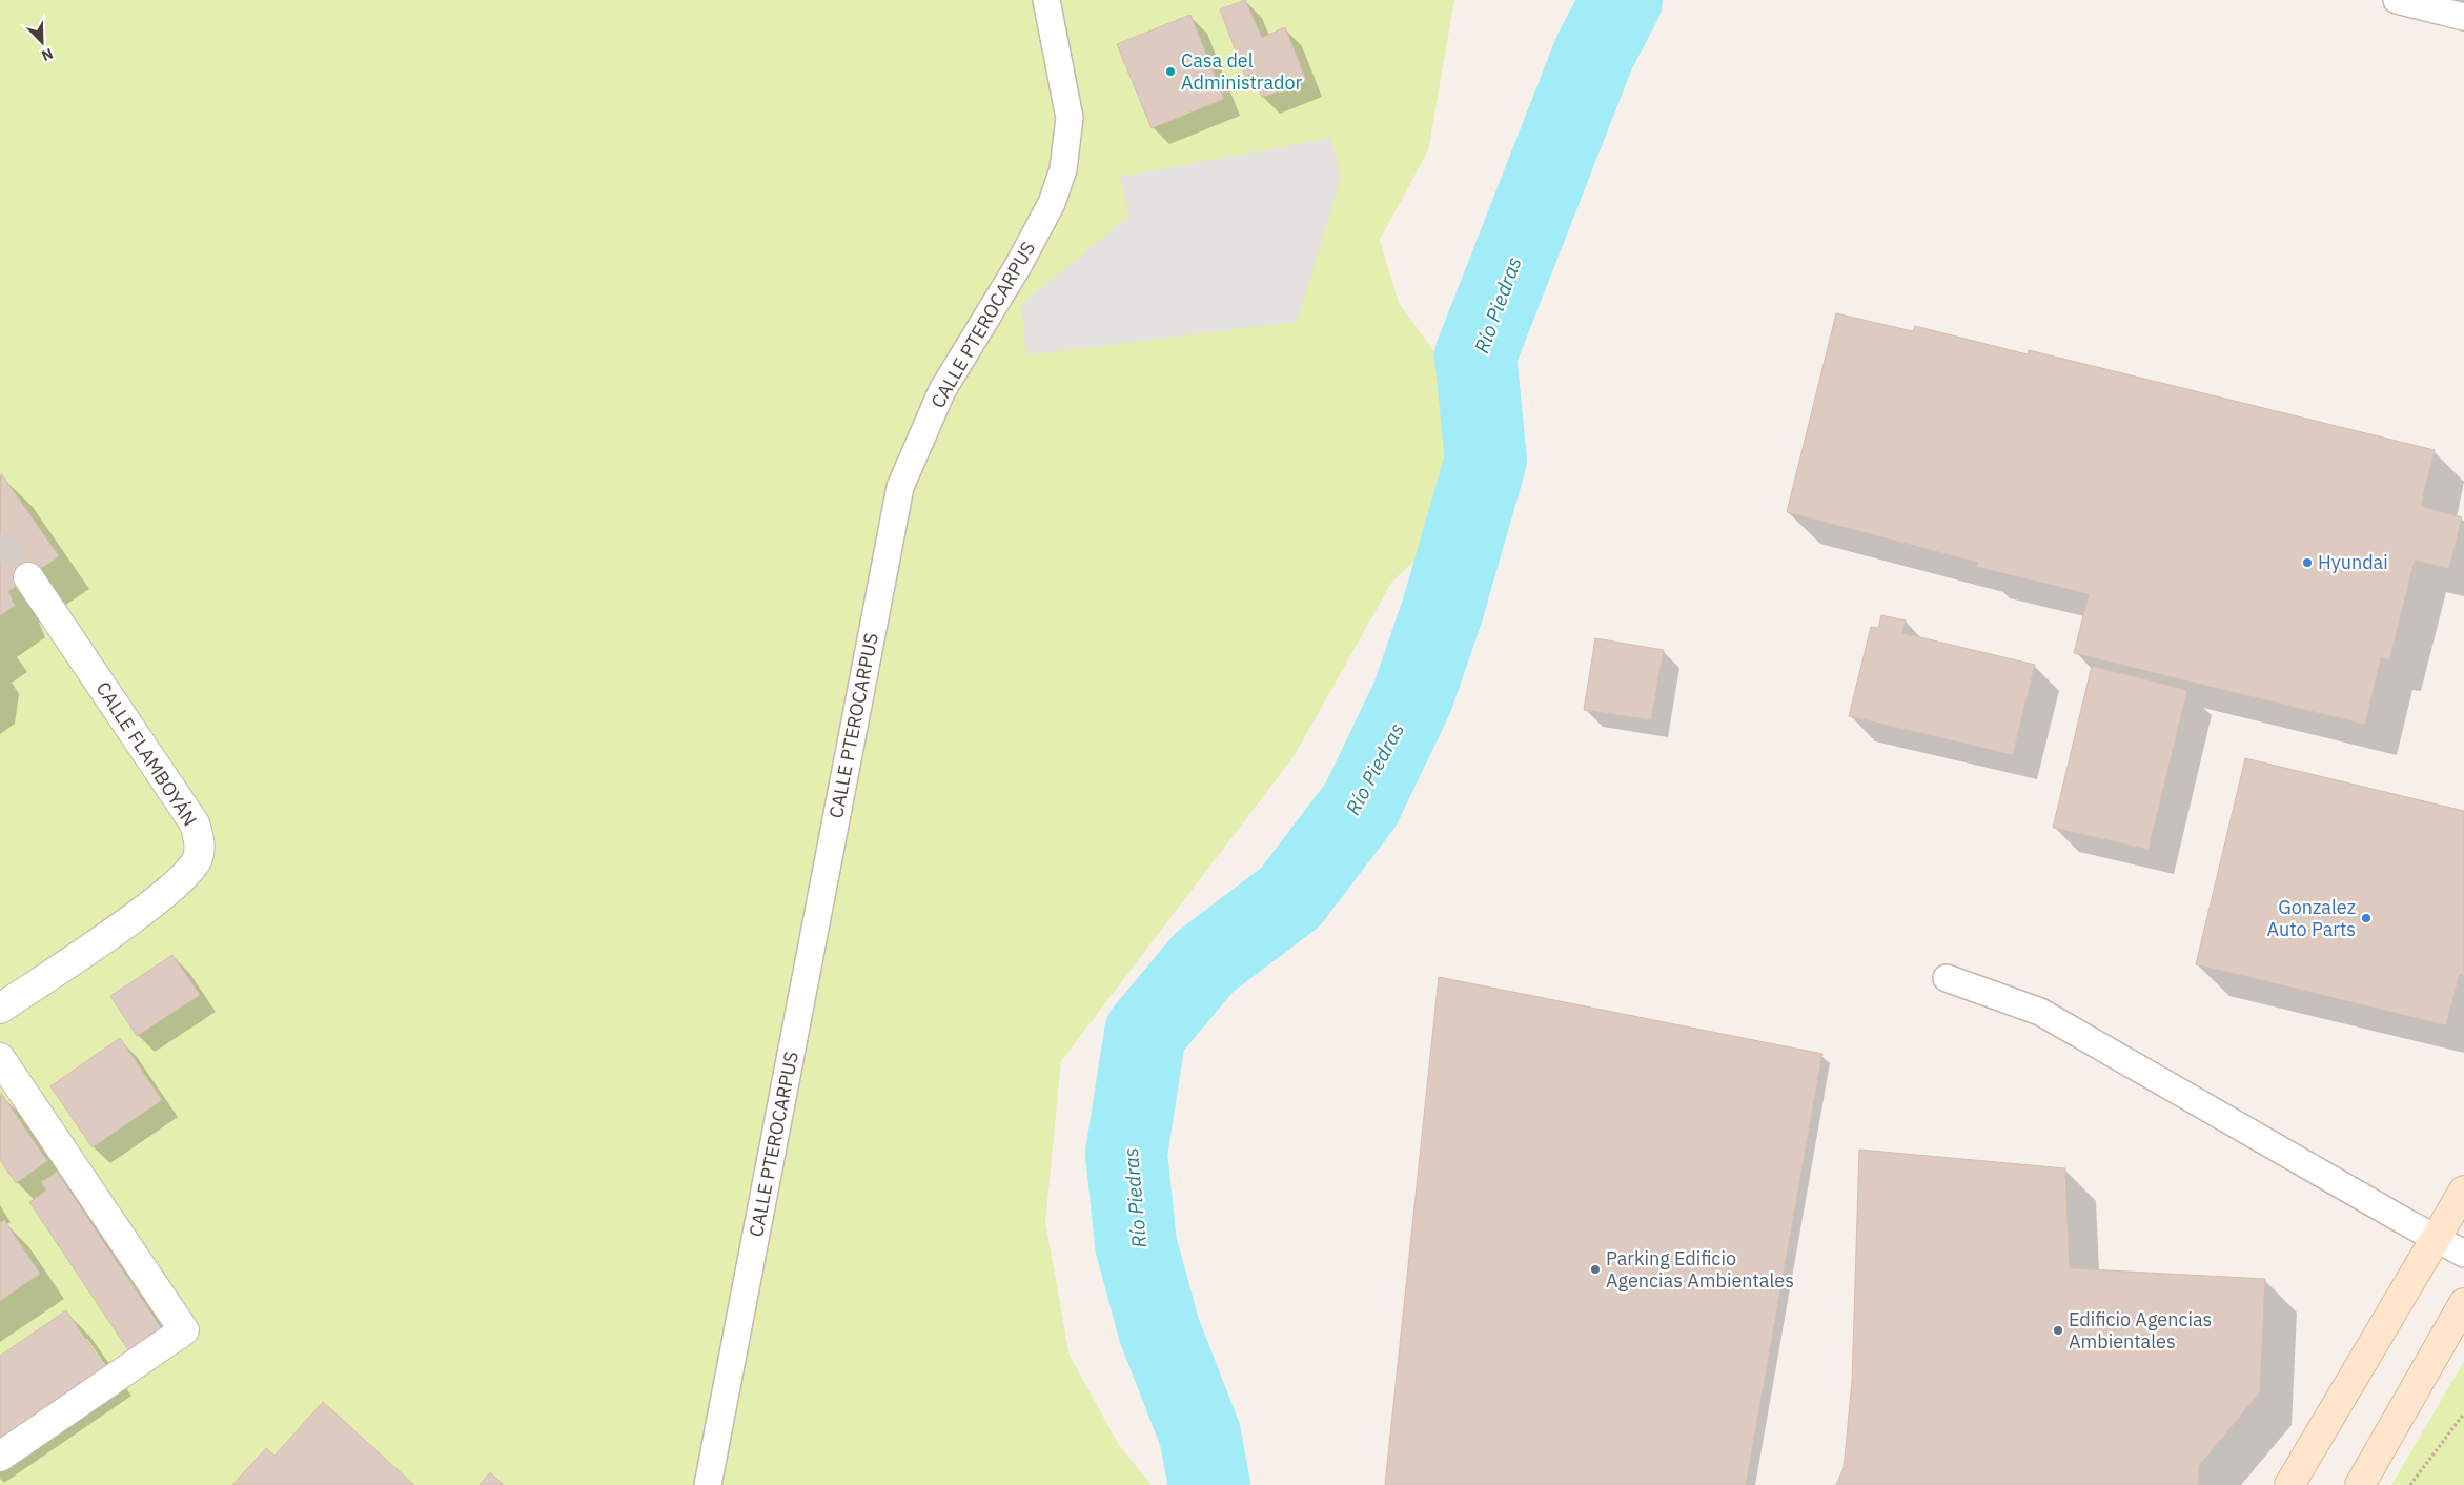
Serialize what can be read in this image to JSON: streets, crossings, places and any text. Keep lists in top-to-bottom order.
{
  "streets": {
    "street": ["CALLE FLAMBOYÁN"],
    "lane": ["CALLE PTEROCARPUS"]
  },
  "water": ["Río Piedras"],
  "places": [
    "Casa del Administrador",
    "Hyundai",
    "Gonzalez Auto Parts",
    "Parking Edificio Agencias Ambientales",
    "Edificio Agencias Ambientales"
  ],
  "north": "bottom right"
}
